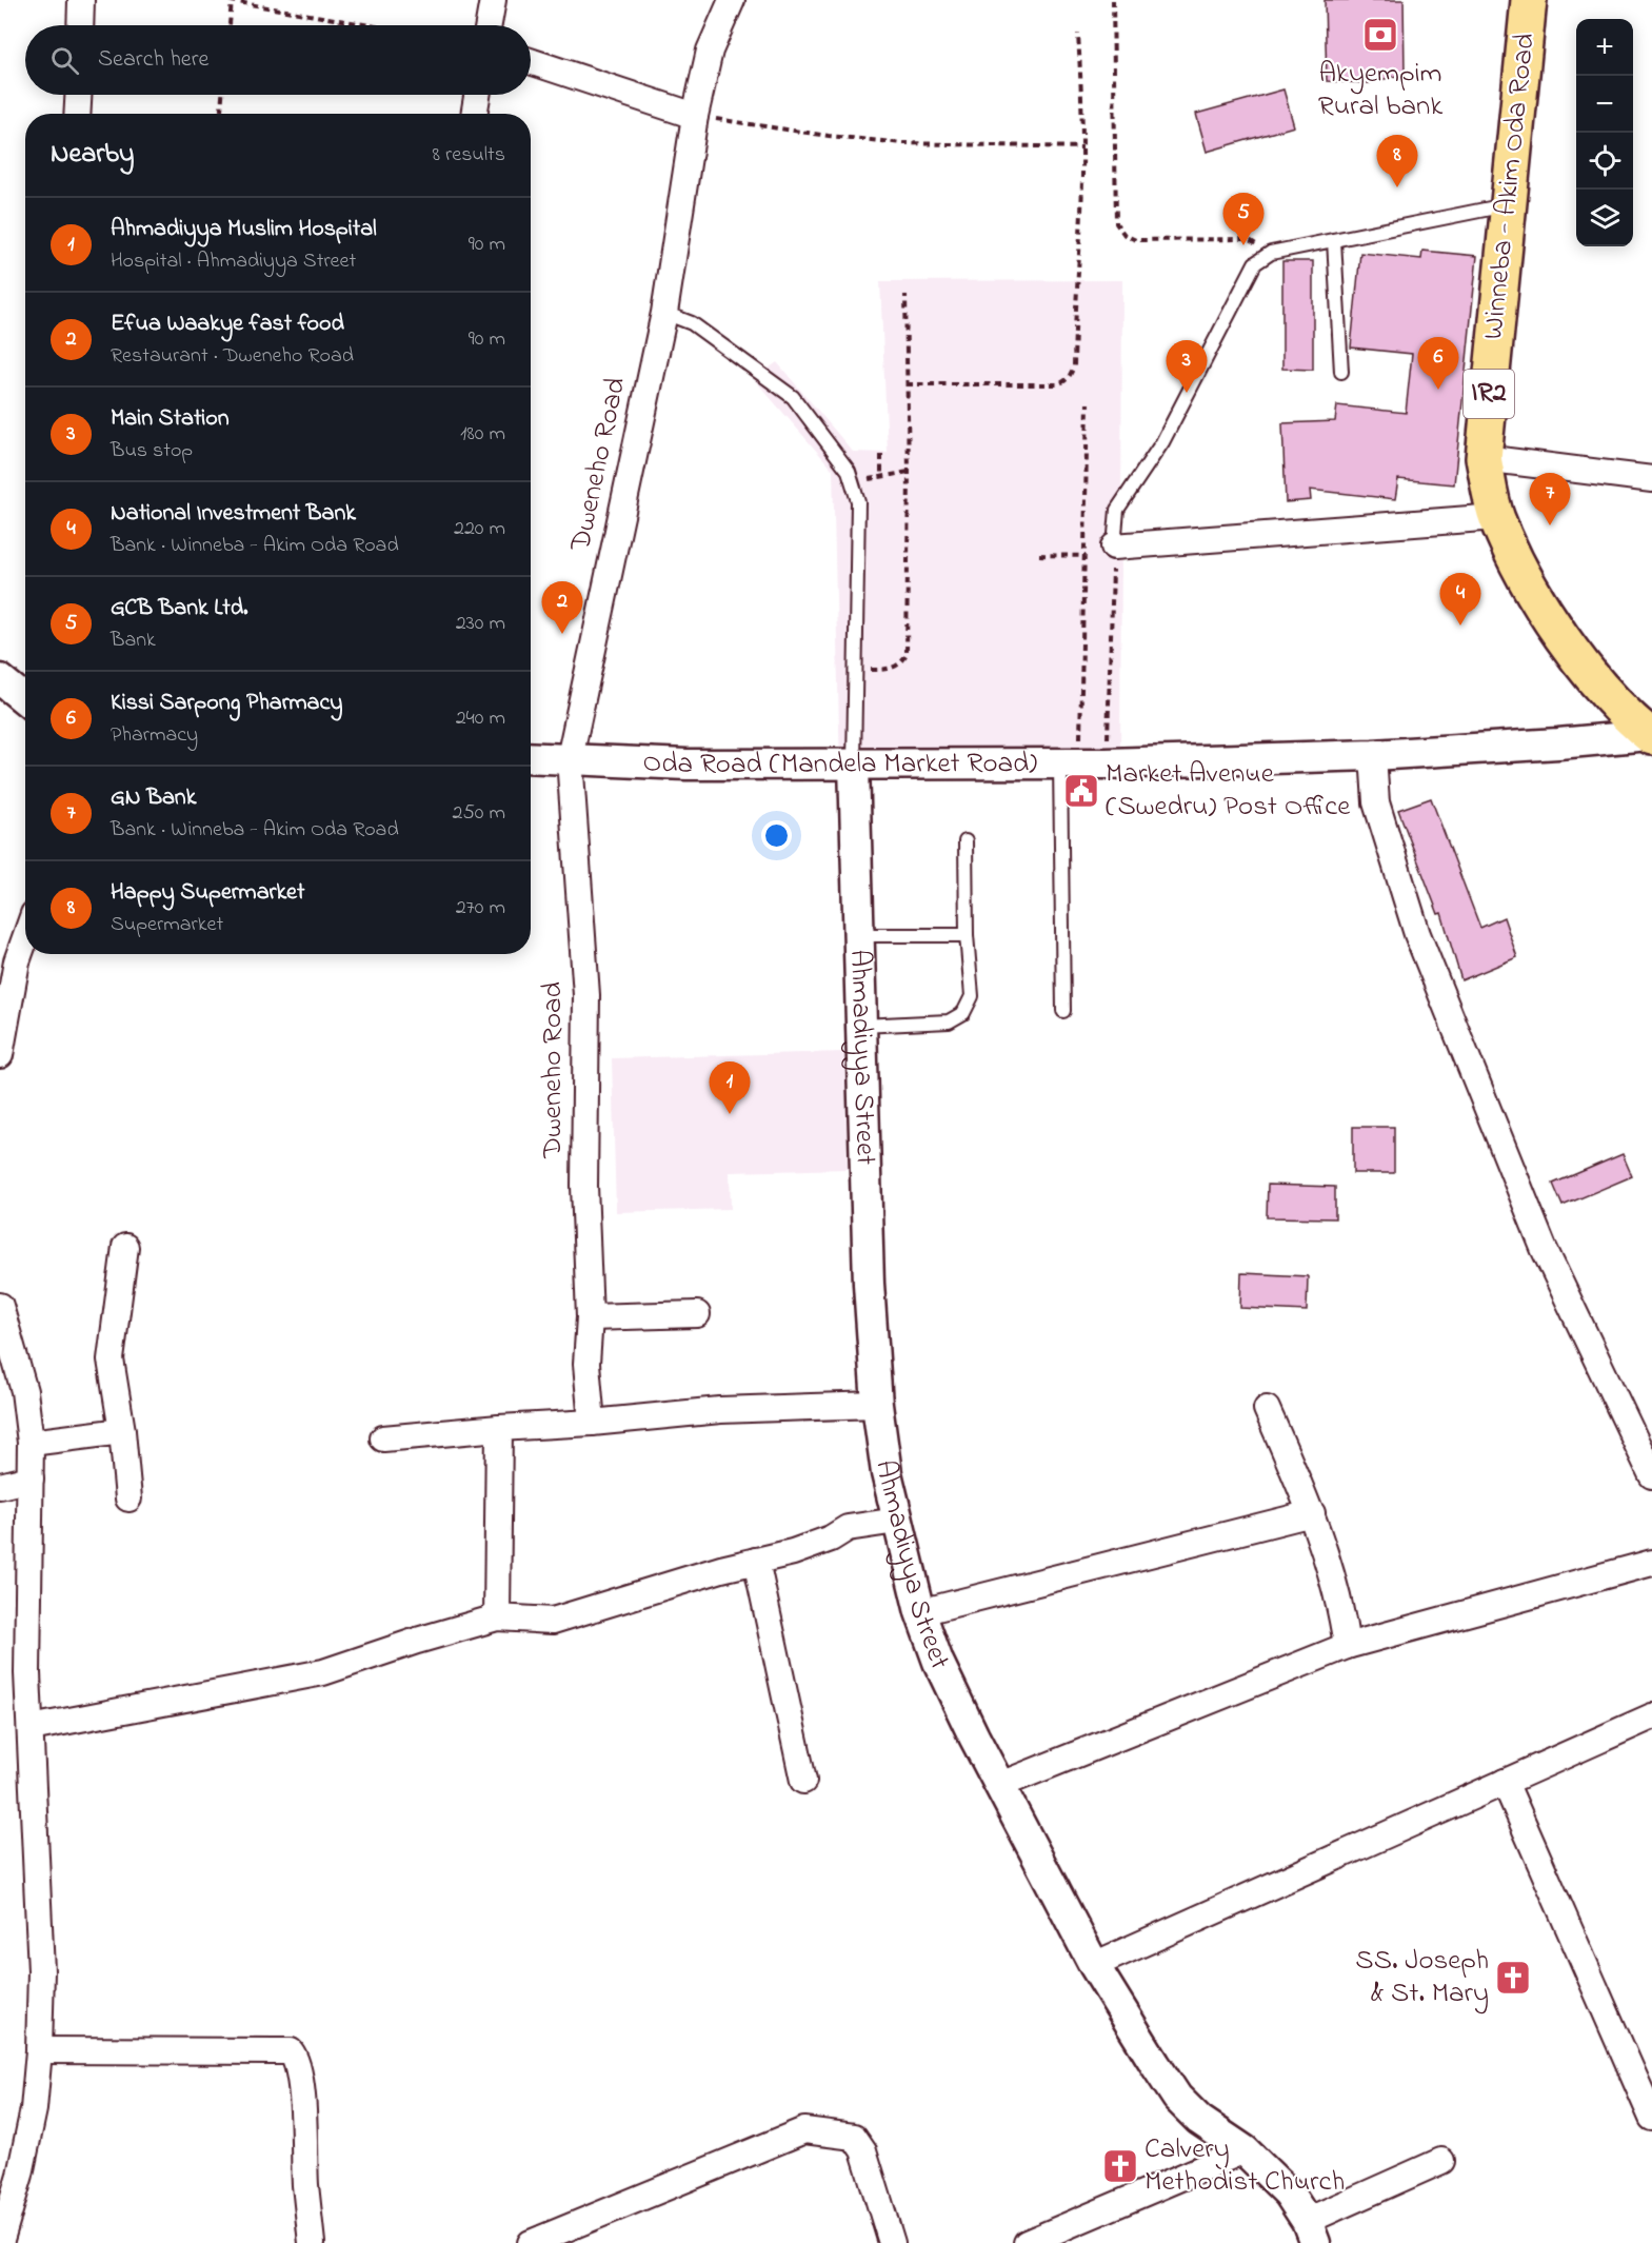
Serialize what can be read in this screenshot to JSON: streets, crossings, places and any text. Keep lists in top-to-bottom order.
{
  "streets": {
    "main road": ["Winneba - Akim Oda Road", "IR2"],
    "street": ["Dweneho Road", "Oda Road (Mandela Market Road)", "Ahmadiyya Street"]
  },
  "crossings": [
    ["Winneba - Akim Oda Road", "Oda Road (Mandela Market Road)"],
    ["Dweneho Road", "Oda Road (Mandela Market Road)"],
    ["Oda Road (Mandela Market Road)", "Ahmadiyya Street"]
  ],
  "places": {
    "bank": ["Akyempim Rural bank"],
    "public building": ["Market Avenue (Swedru) Post Office"],
    "church": ["SS. Joseph & St. Mary", "Calvery Methodist Church"]
  },
  "page": {
    "map_buttons": ["+", "−"],
    "search": "Search here",
    "heading": ["Nearby", "8 results"],
    "pins": [
      "8",
      "5",
      "6",
      "3",
      "7",
      "4",
      "2",
      "1"
    ],
    "list": [
      {
        "mark": "1",
        "name": "Ahmadiyya Muslim Hospital",
        "note": "Hospital · Ahmadiyya Street",
        "value": "90 m"
      },
      {
        "mark": "2",
        "name": "Efua Waakye fast food",
        "note": "Restaurant · Dweneho Road",
        "value": "90 m"
      },
      {
        "mark": "3",
        "name": "Main Station",
        "note": "Bus stop",
        "value": "180 m"
      },
      {
        "mark": "4",
        "name": "National Investment Bank",
        "note": "Bank · Winneba - Akim Oda Road",
        "value": "220 m"
      },
      {
        "mark": "5",
        "name": "GCB Bank Ltd.",
        "note": "Bank",
        "value": "230 m"
      },
      {
        "mark": "6",
        "name": "Kissi Sarpong Pharmacy",
        "note": "Pharmacy",
        "value": "240 m"
      },
      {
        "mark": "7",
        "name": "GN Bank",
        "note": "Bank · Winneba - Akim Oda Road",
        "value": "250 m"
      },
      {
        "mark": "8",
        "name": "Happy Supermarket",
        "note": "Supermarket",
        "value": "270 m"
      }
    ]
  }
}
